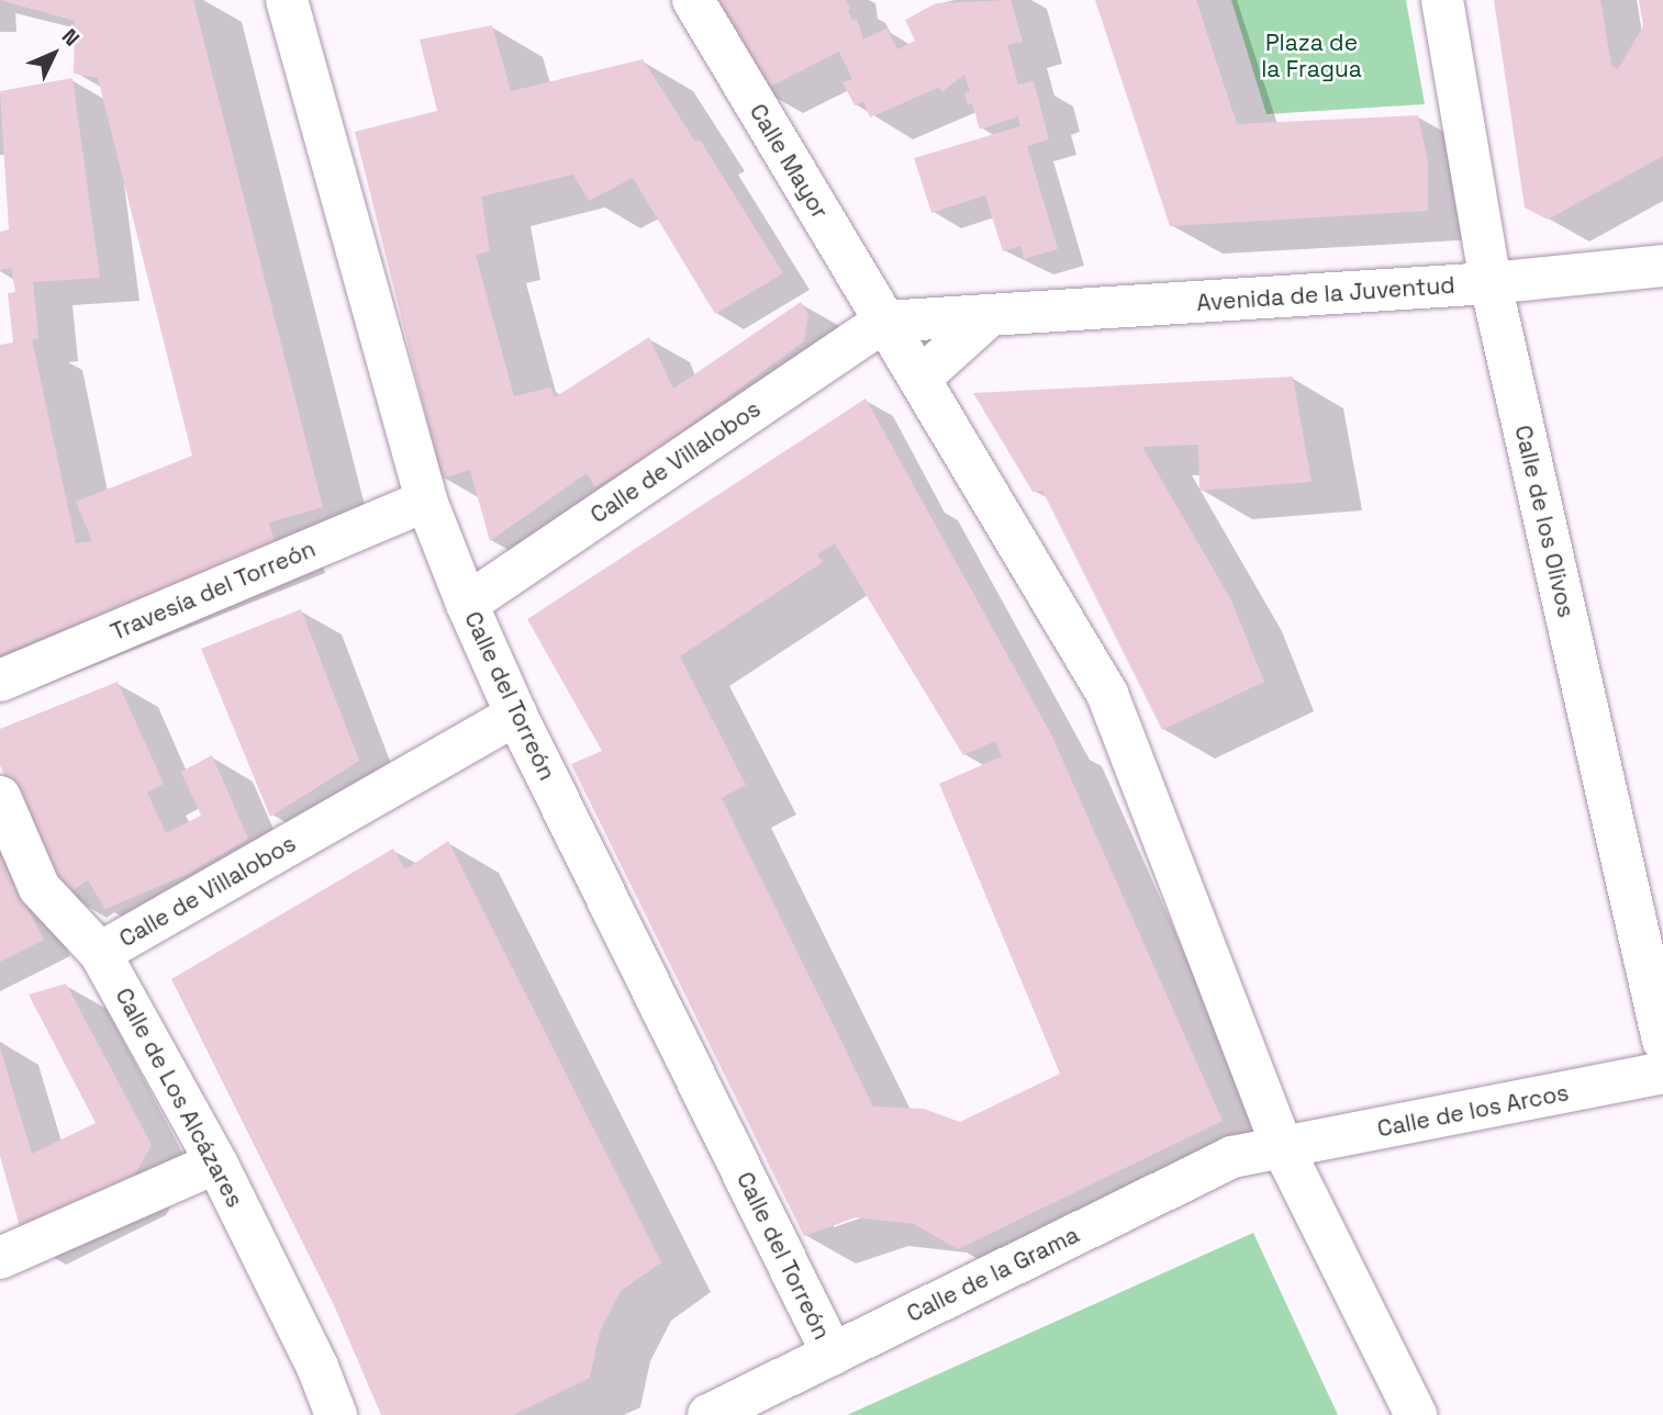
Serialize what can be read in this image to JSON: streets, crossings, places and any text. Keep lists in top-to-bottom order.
{
  "streets": {
    "street": [
      "Calle Mayor",
      "Avenida de la Juventud",
      "Calle de Villalobos",
      "Calle de los Olivos",
      "Travesía del Torreón",
      "Calle del Torreón",
      "Calle de Los Alcázares",
      "Calle de los Arcos",
      "Calle de la Grama"
    ]
  },
  "crossings": [
    ["Calle Mayor", "Avenida de la Juventud"],
    ["Calle Mayor", "Calle de Villalobos"],
    ["Calle Mayor", "Calle de los Arcos"],
    ["Calle Mayor", "Calle de la Grama"],
    ["Avenida de la Juventud", "Calle de Villalobos"],
    ["Avenida de la Juventud", "Calle de los Olivos"],
    ["Calle de Villalobos", "Calle del Torreón"],
    ["Calle de Villalobos", "Calle de Los Alcázares"],
    ["Travesía del Torreón", "Calle del Torreón"],
    ["Calle del Torreón", "Calle de la Grama"],
    ["Calle de los Arcos", "Calle de la Grama"]
  ],
  "parks": ["Plaza de la Fragua"],
  "north": "top right"
}
